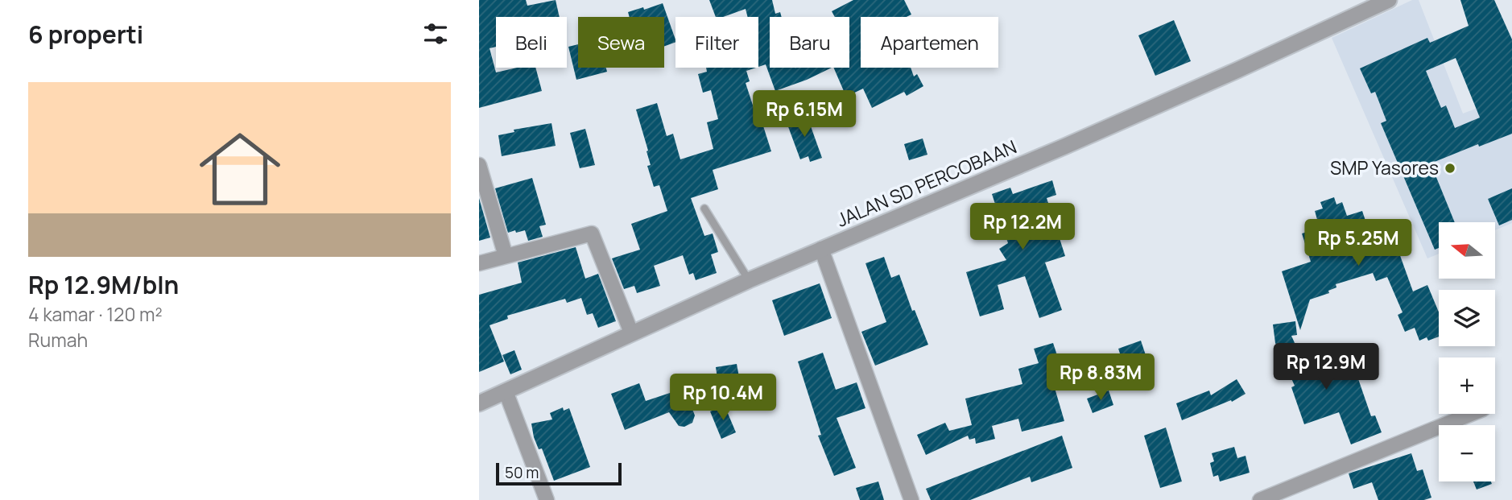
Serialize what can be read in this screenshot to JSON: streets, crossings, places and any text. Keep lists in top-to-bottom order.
{
  "streets": {
    "street": ["JALAN SD PERCOBAAN"]
  },
  "places": ["SMP Yasores"],
  "scale_bar": "50 m",
  "north": "left",
  "page": {
    "heading": "6 properti",
    "chip": [
      "Beli",
      "Sewa",
      "Filter",
      "Baru",
      "Apartemen"
    ],
    "list": [
      {
        "name": "Rp 12.9M/bln",
        "note": "4 kamar · 120 m² · Rumah"
      }
    ],
    "price": [
      "Rp 6.15M",
      "Rp 12.2M",
      "Rp 5.25M",
      "Rp 12.9M",
      "Rp 8.83M",
      "Rp 10.4M"
    ],
    "map_buttons": ["+", "−"],
    "scale": "50 m"
  }
}
